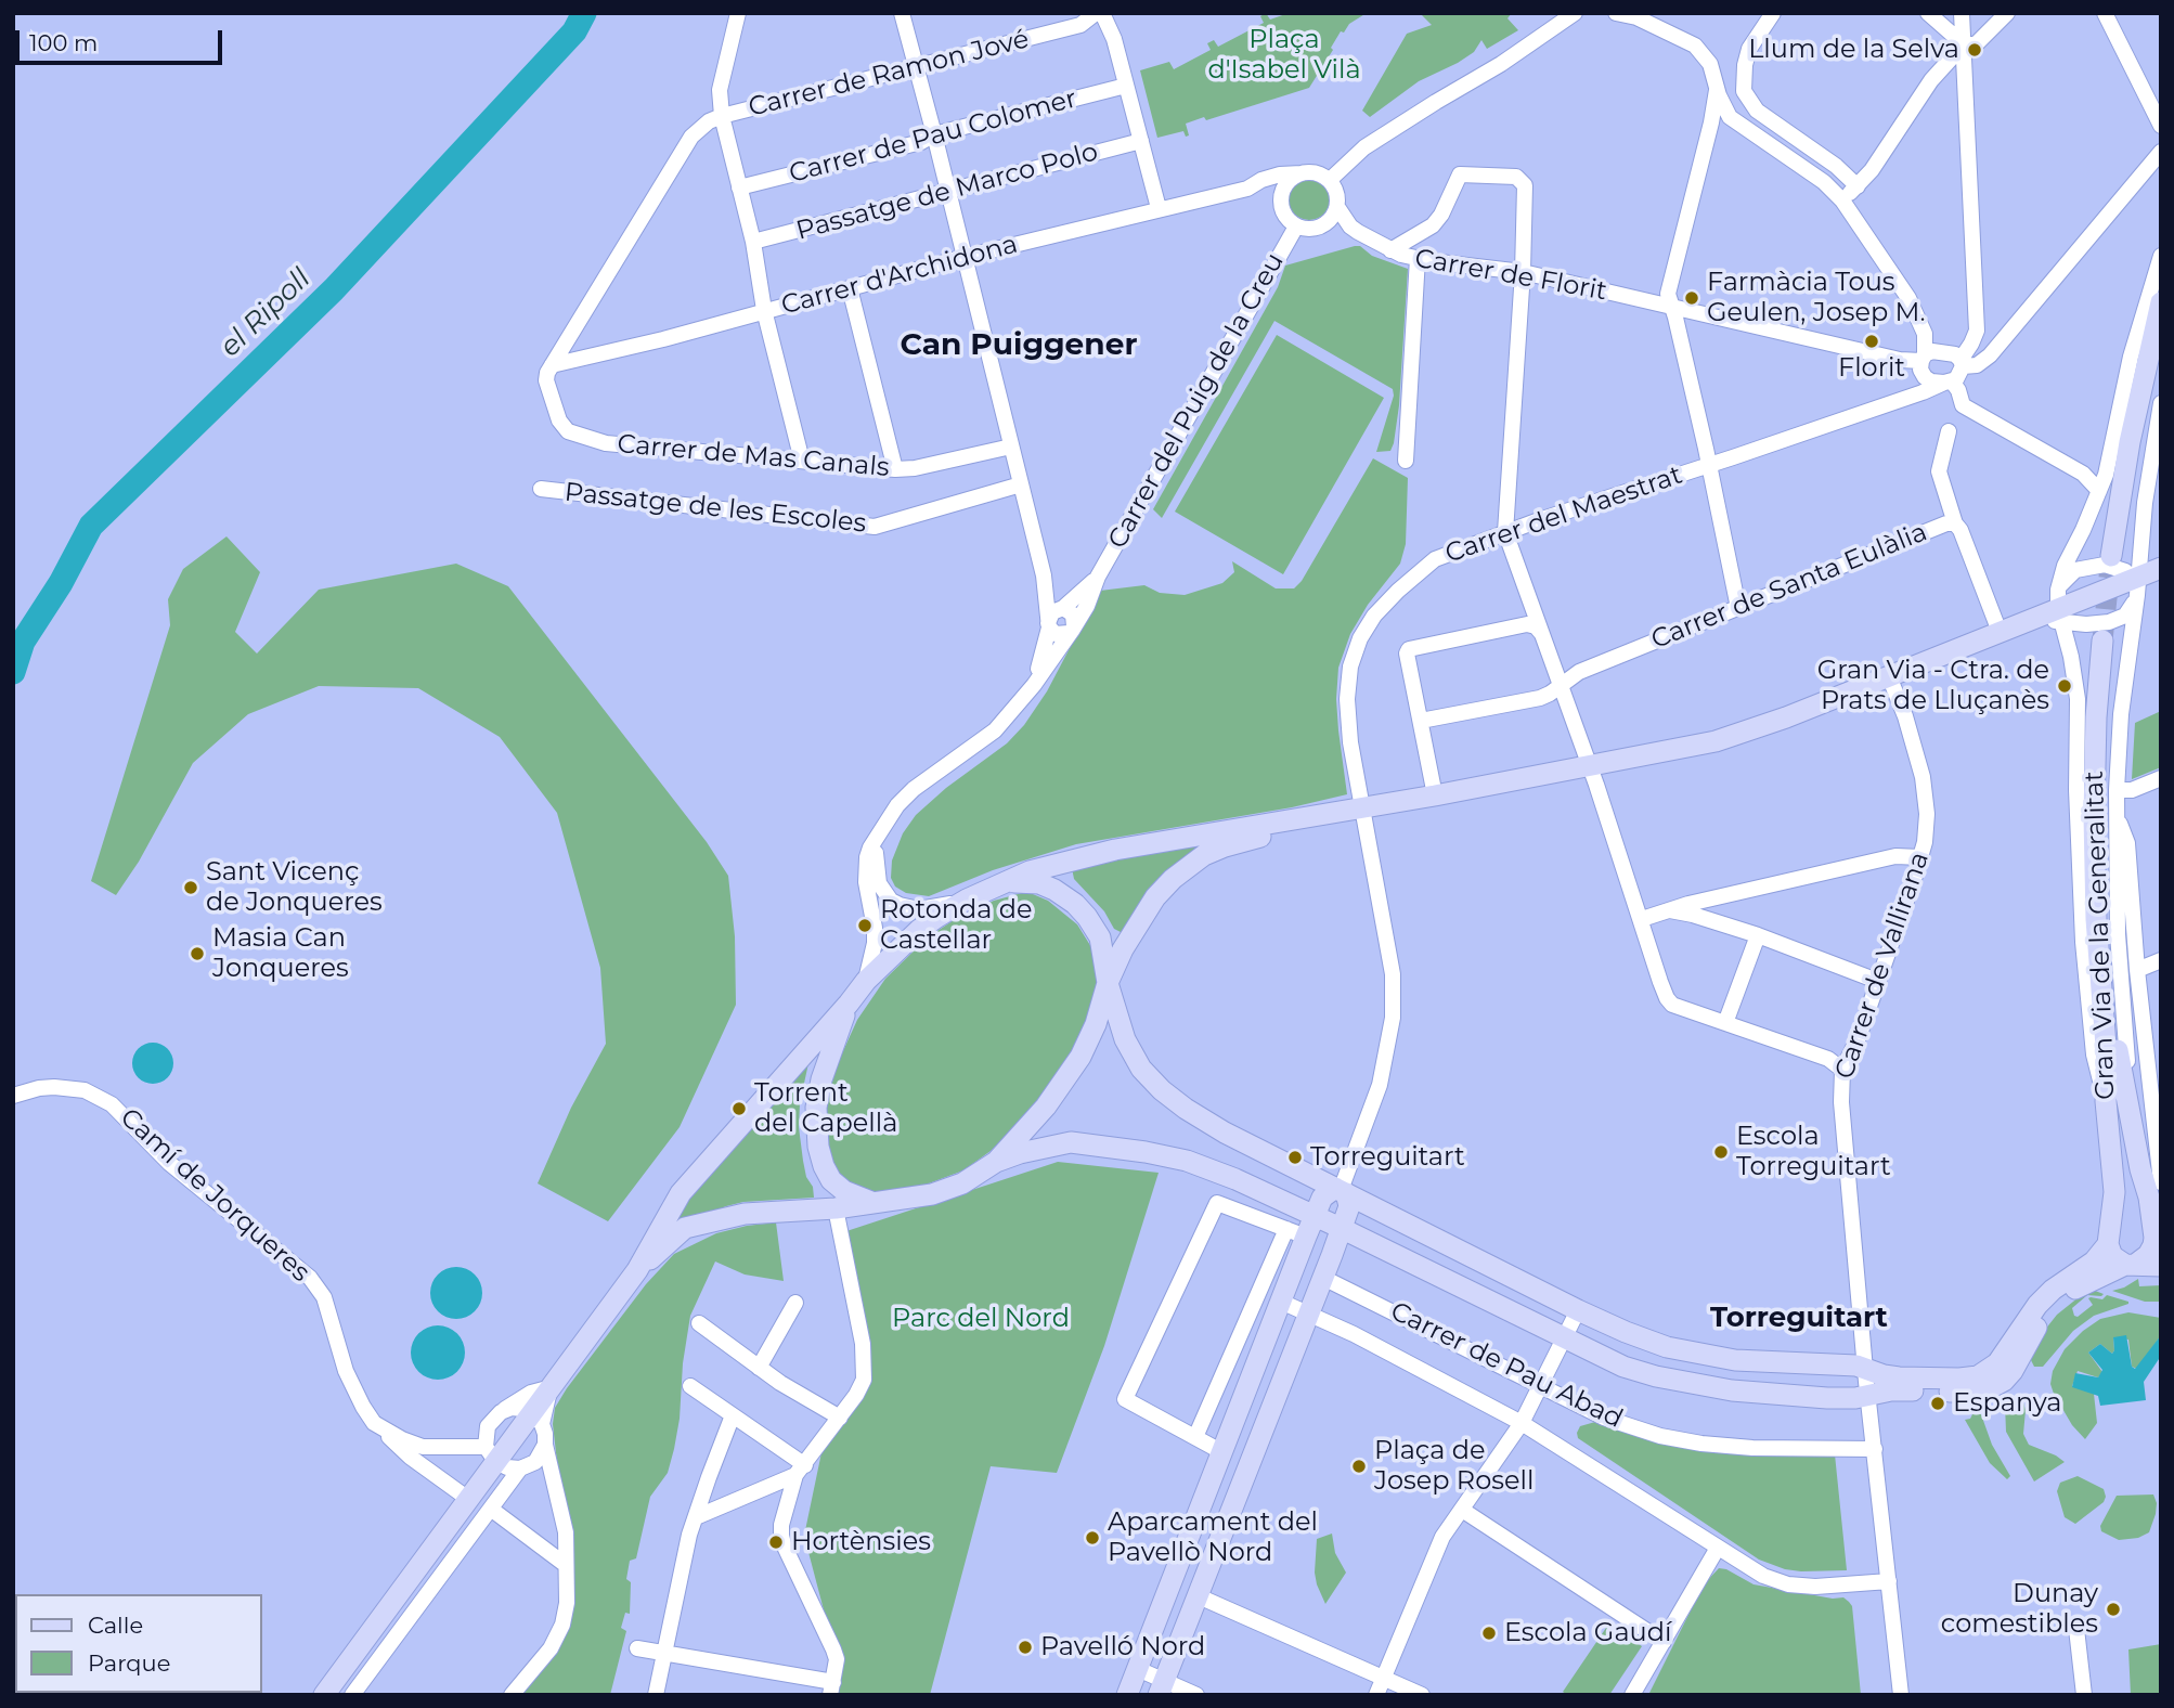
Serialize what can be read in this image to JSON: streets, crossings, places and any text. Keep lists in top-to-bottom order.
{
  "streets": {
    "street": [
      "Carrer de Ramon Jové",
      "Carrer de Pau Colomer",
      "Passatge de Marco Polo",
      "Carrer d'Archidona",
      "Carrer de Florit",
      "Carrer del Puig de la Creu",
      "Carrer de Mas Canals",
      "Passatge de les Escoles",
      "Carrer del Maestrat",
      "Carrer de Santa Eulàlia",
      "Gran Via de la Generalitat",
      "Carrer de Vallirana",
      "Camí de Jorqueres",
      "Carrer de Pau Abad"
    ]
  },
  "crossings": [
    ["Carrer d'Archidona", "Carrer de Florit"],
    ["Carrer d'Archidona", "Carrer del Puig de la Creu"],
    ["Carrer d'Archidona", "Carrer de Mas Canals"],
    ["Carrer de Florit", "Carrer del Puig de la Creu"],
    ["Carrer de Florit", "Carrer del Maestrat"],
    ["Carrer de Vallirana", "Carrer de Pau Abad"]
  ],
  "districts": ["Can Puiggener", "Torreguitart"],
  "water": ["el Ripoll"],
  "parks": ["Plaça d'Isabel Vilà", "Parc del Nord"],
  "places": [
    "Llum de la Selva",
    "Farmàcia Tous Geulen, Josep M.",
    "Florit",
    "Gran Via - Ctra. de Prats de Lluçanès",
    "Sant Vicenç de Jonqueres",
    "Rotonda de Castellar",
    "Masia Can Jonqueres",
    "Torrent del Capellà",
    "Escola Torreguitart",
    "Torreguitart",
    "Espanya",
    "Plaça de Josep Rosell",
    "Aparcament del Pavellò Nord",
    "Hortènsies",
    "Dunay comestibles",
    "Escola Gaudí",
    "Pavelló Nord"
  ],
  "legend": ["Calle", "Parque"],
  "scale_bar": "100 m"
}
